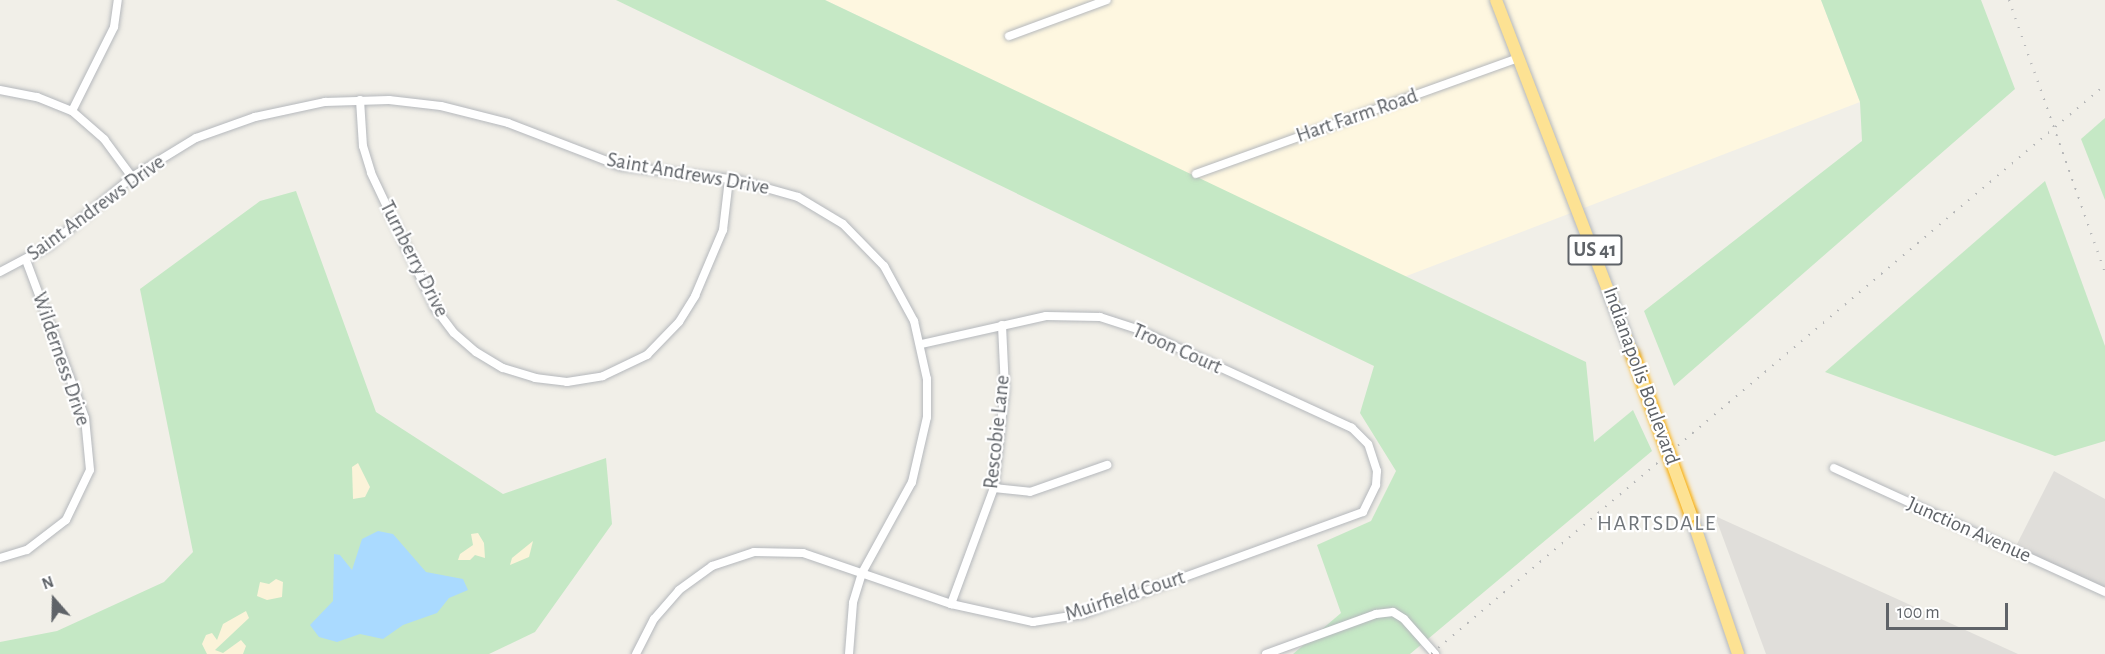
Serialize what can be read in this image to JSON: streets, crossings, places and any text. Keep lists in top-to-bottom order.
{
  "streets": {
    "highway": ["US 41", "Indianapolis Boulevard"],
    "street": [
      "Hart Farm Road",
      "Saint Andrews Drive",
      "Turnberry Drive",
      "Troon Court",
      "Wilderness Drive",
      "Rescobie Lane",
      "Junction Avenue",
      "Muirfield Court"
    ]
  },
  "crossings": [
    ["Hart Farm Road", "Indianapolis Boulevard"],
    ["Saint Andrews Drive", "Turnberry Drive"],
    ["Saint Andrews Drive", "Troon Court"],
    ["Saint Andrews Drive", "Wilderness Drive"],
    ["Saint Andrews Drive", "Muirfield Court"],
    ["Troon Court", "Rescobie Lane"],
    ["Troon Court", "Muirfield Court"],
    ["Rescobie Lane", "Muirfield Court"]
  ],
  "districts": ["HARTSDALE"],
  "scale_bar": "100 m",
  "north": "top"
}
